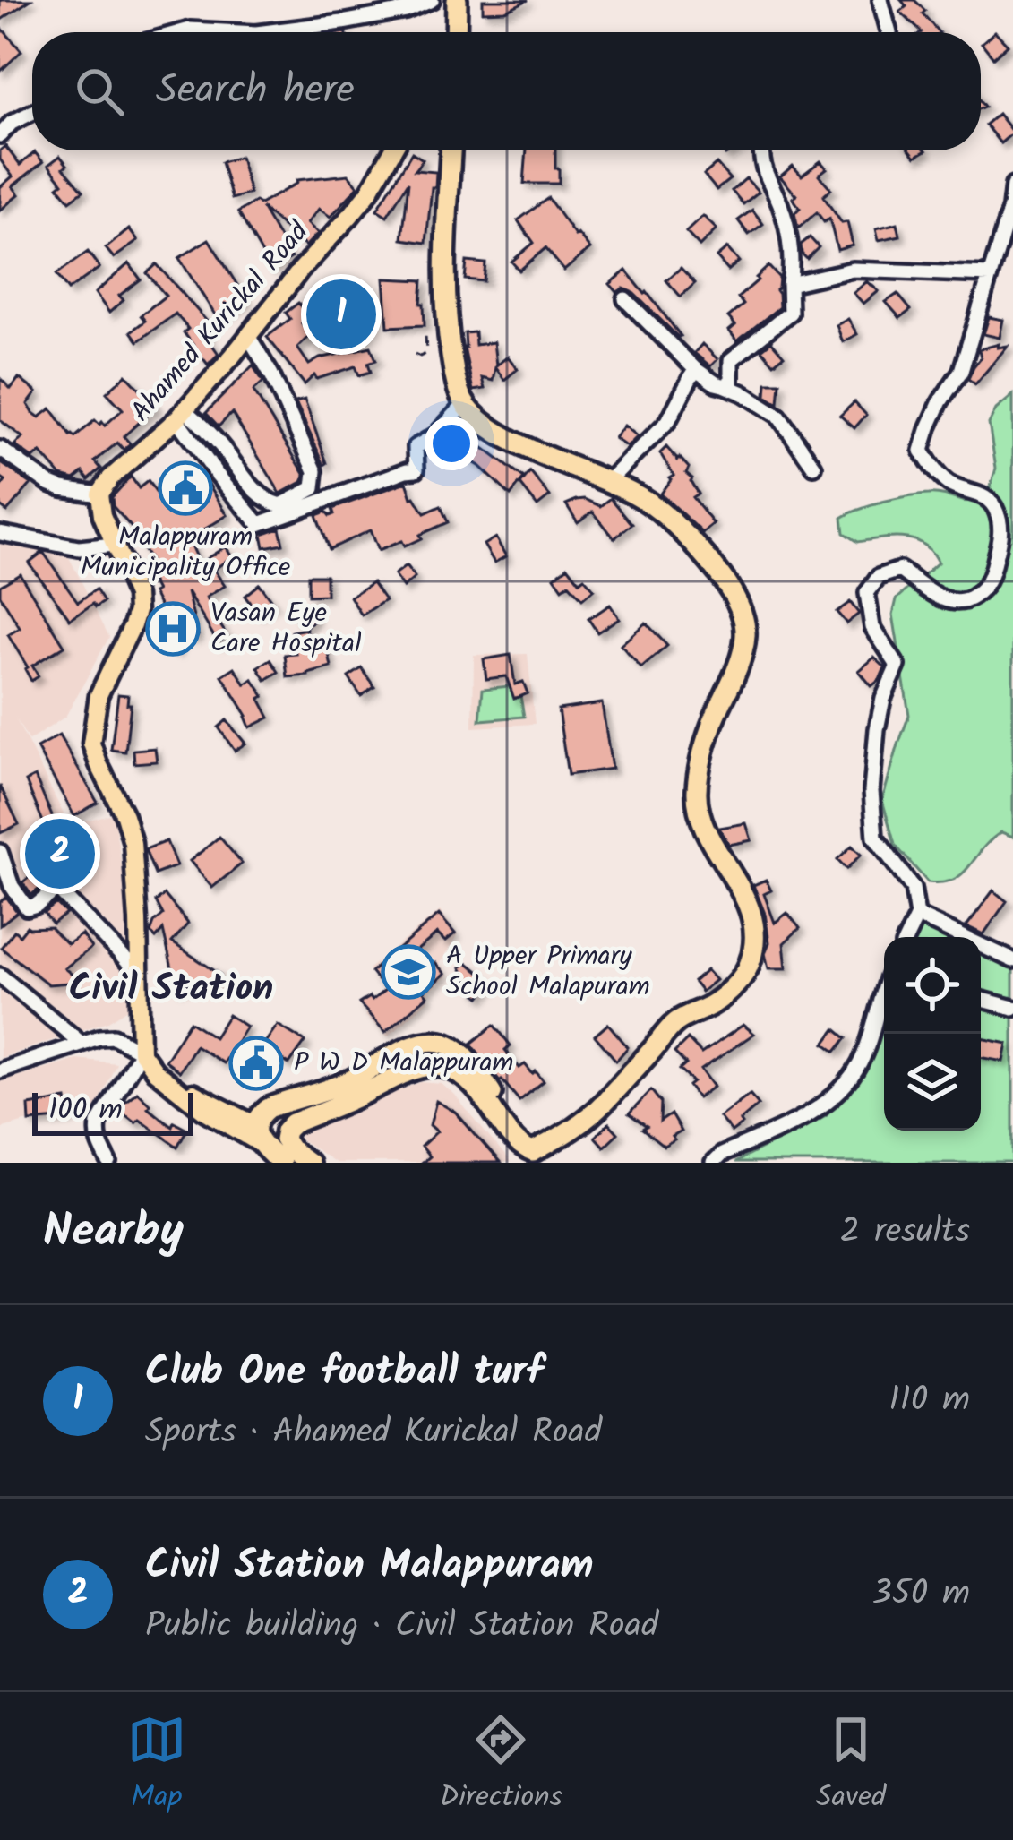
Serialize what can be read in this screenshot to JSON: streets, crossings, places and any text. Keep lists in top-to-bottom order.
{
  "streets": {
    "main road": ["Ahamed Kurickal Road"]
  },
  "districts": ["Civil Station"],
  "places": {
    "public building": ["Malappuram Municipality Office", "P W D Malappuram"],
    "hospital": ["Vasan Eye Care Hospital"],
    "school or university": ["A Upper Primary School Malapuram"]
  },
  "scale_bar": "100 m",
  "page": {
    "search": "Search here",
    "pins": ["1", "2"],
    "scale": "100 m",
    "heading": ["Nearby", "2 results"],
    "list": [
      {
        "mark": "1",
        "name": "Club One football turf",
        "note": "Sports · Ahamed Kurickal Road",
        "value": "110 m"
      },
      {
        "mark": "2",
        "name": "Civil Station Malappuram",
        "note": "Public building · Civil Station Road",
        "value": "350 m"
      }
    ],
    "nav": ["Map", "Directions", "Saved"]
  }
}
